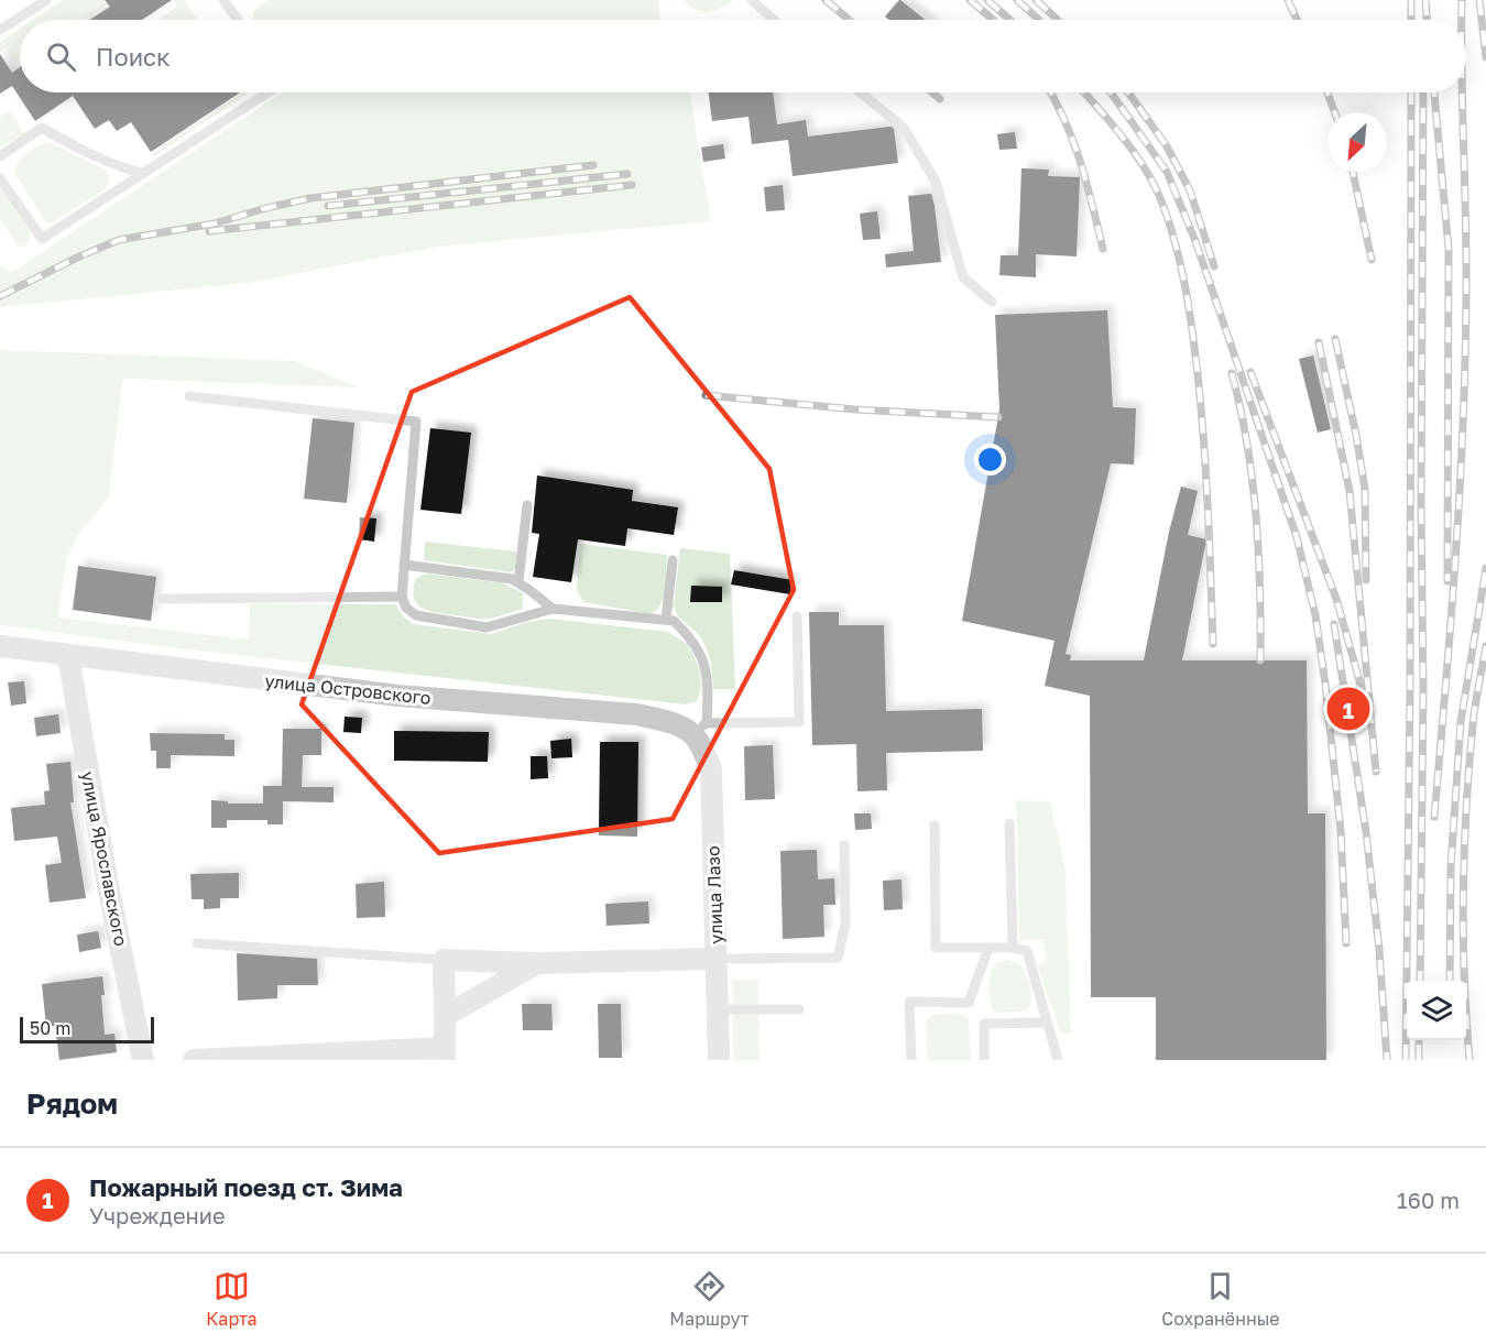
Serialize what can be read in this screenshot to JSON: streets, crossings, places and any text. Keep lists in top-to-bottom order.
{
  "streets": {
    "street": ["улица Островского", "улица Ярославского", "улица Лазо"]
  },
  "crossings": [
    ["улица Островского", "улица Ярославского"],
    ["улица Островского", "улица Лазо"]
  ],
  "scale_bar": "50 m",
  "north": "bottom left",
  "page": {
    "search": "Поиск",
    "pins": "1",
    "scale": "50 m",
    "heading": "Рядом",
    "list": [
      {
        "mark": "1",
        "name": "Пожарный поезд ст. Зима",
        "note": "Учреждение",
        "value": "160 m"
      }
    ],
    "nav": ["Карта", "Маршрут", "Сохранённые"]
  }
}
